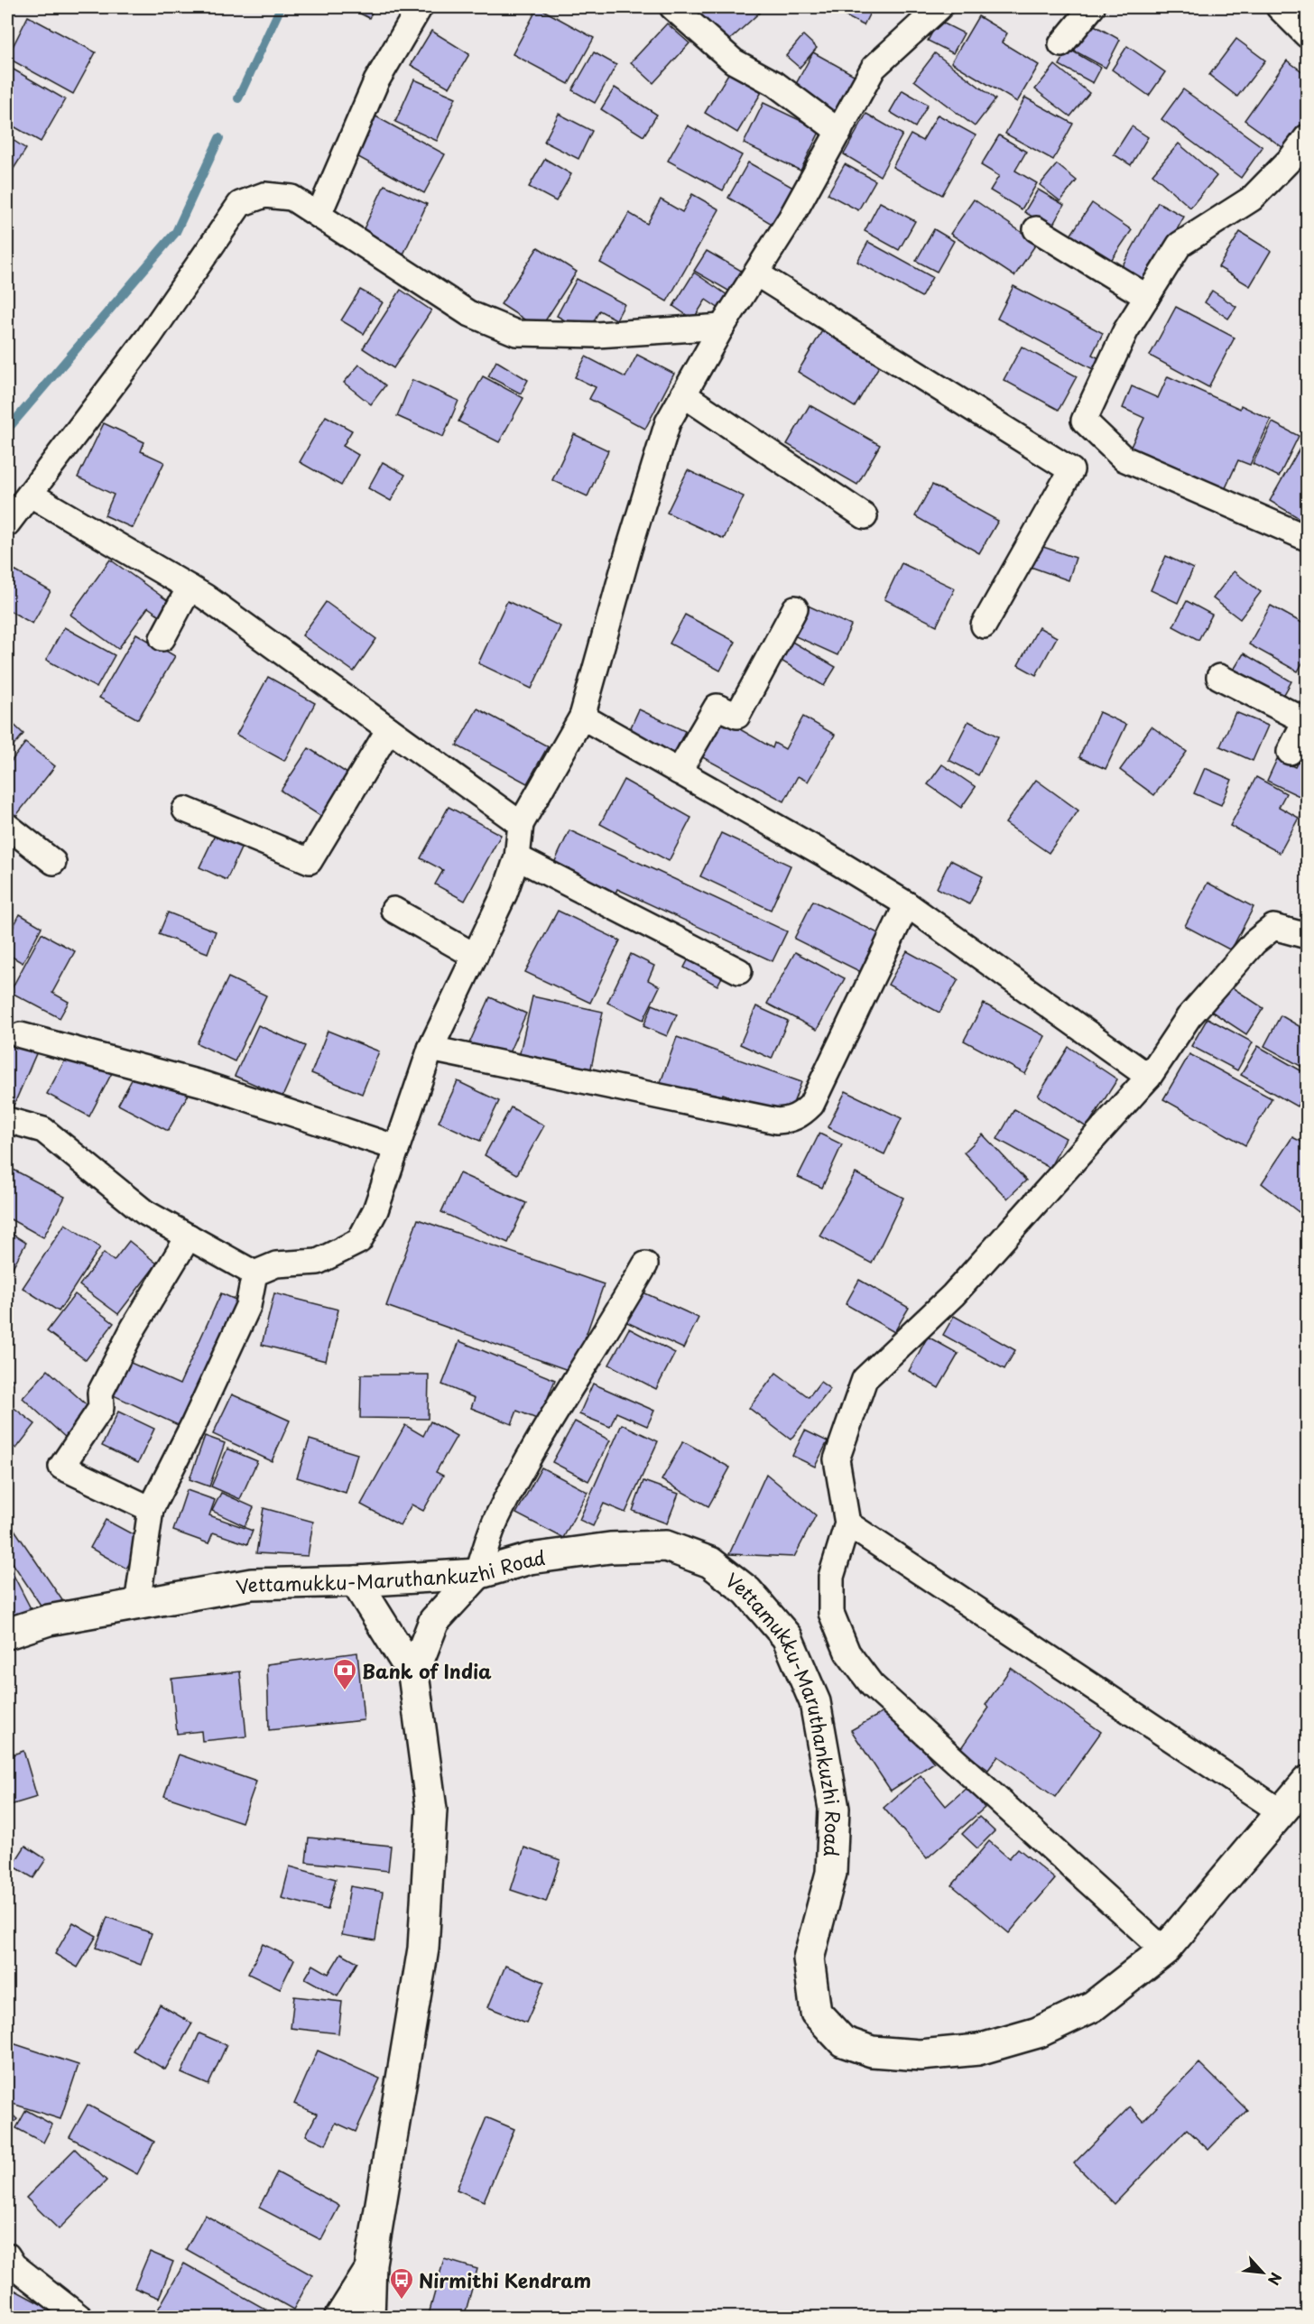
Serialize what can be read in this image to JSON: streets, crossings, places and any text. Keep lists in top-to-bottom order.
{
  "streets": {
    "main road": ["Vettamukku-Maruthankuzhi Road"]
  },
  "places": {
    "bank": ["Bank of India"],
    "bus stop": ["Nirmithi Kendram"]
  },
  "north": "bottom right"
}
